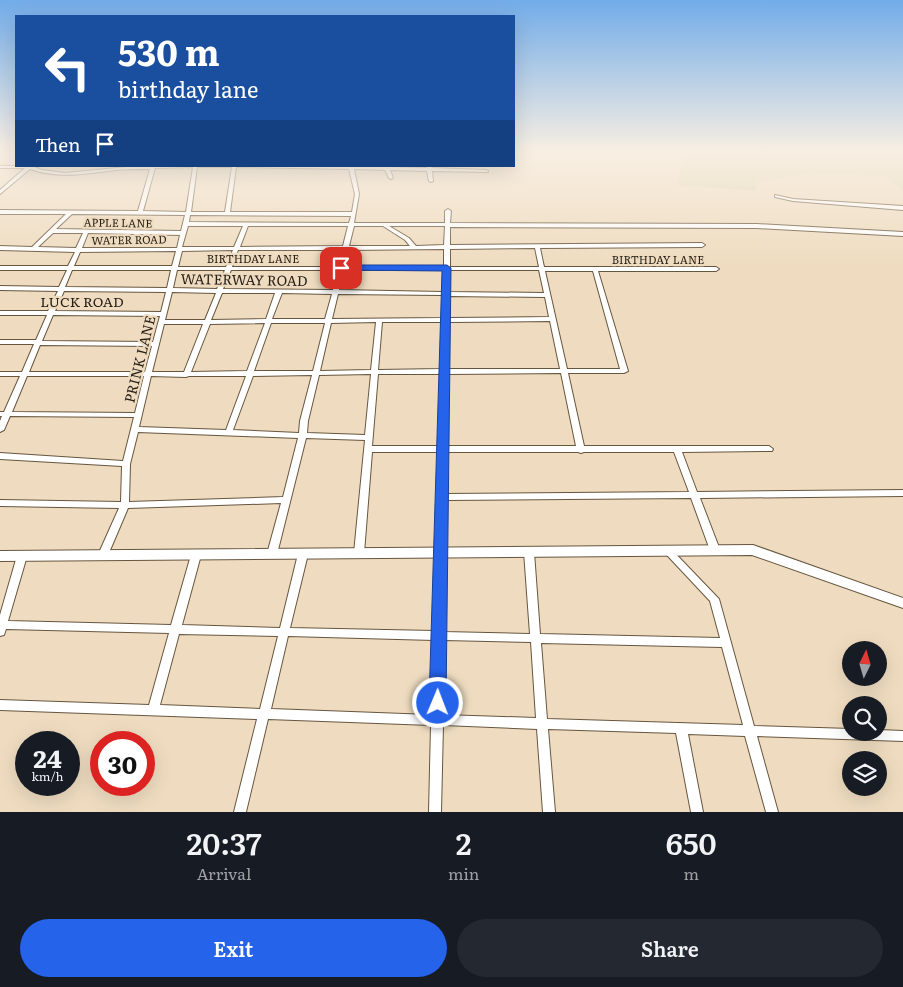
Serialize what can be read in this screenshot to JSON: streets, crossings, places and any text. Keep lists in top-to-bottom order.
{
  "streets": {
    "street": [
      "APPLE LANE",
      "WATER ROAD",
      "BIRTHDAY LANE",
      "WATERWAY ROAD",
      "LUCK ROAD",
      "PRINK LANE"
    ]
  },
  "crossings": [
    ["APPLE LANE", "PRINK LANE"],
    ["WATER ROAD", "PRINK LANE"],
    ["BIRTHDAY LANE", "PRINK LANE"],
    ["WATERWAY ROAD", "PRINK LANE"],
    ["LUCK ROAD", "PRINK LANE"]
  ],
  "north": "top",
  "page": {
    "turn": ["530 m", "birthday lane"],
    "then": "Then",
    "speed": "24 km/h",
    "limit": "30",
    "eta": [
      "20:37",
      "Arrival",
      "2",
      "min",
      "650",
      "m"
    ],
    "buttons": ["Exit", "Share"]
  }
}
